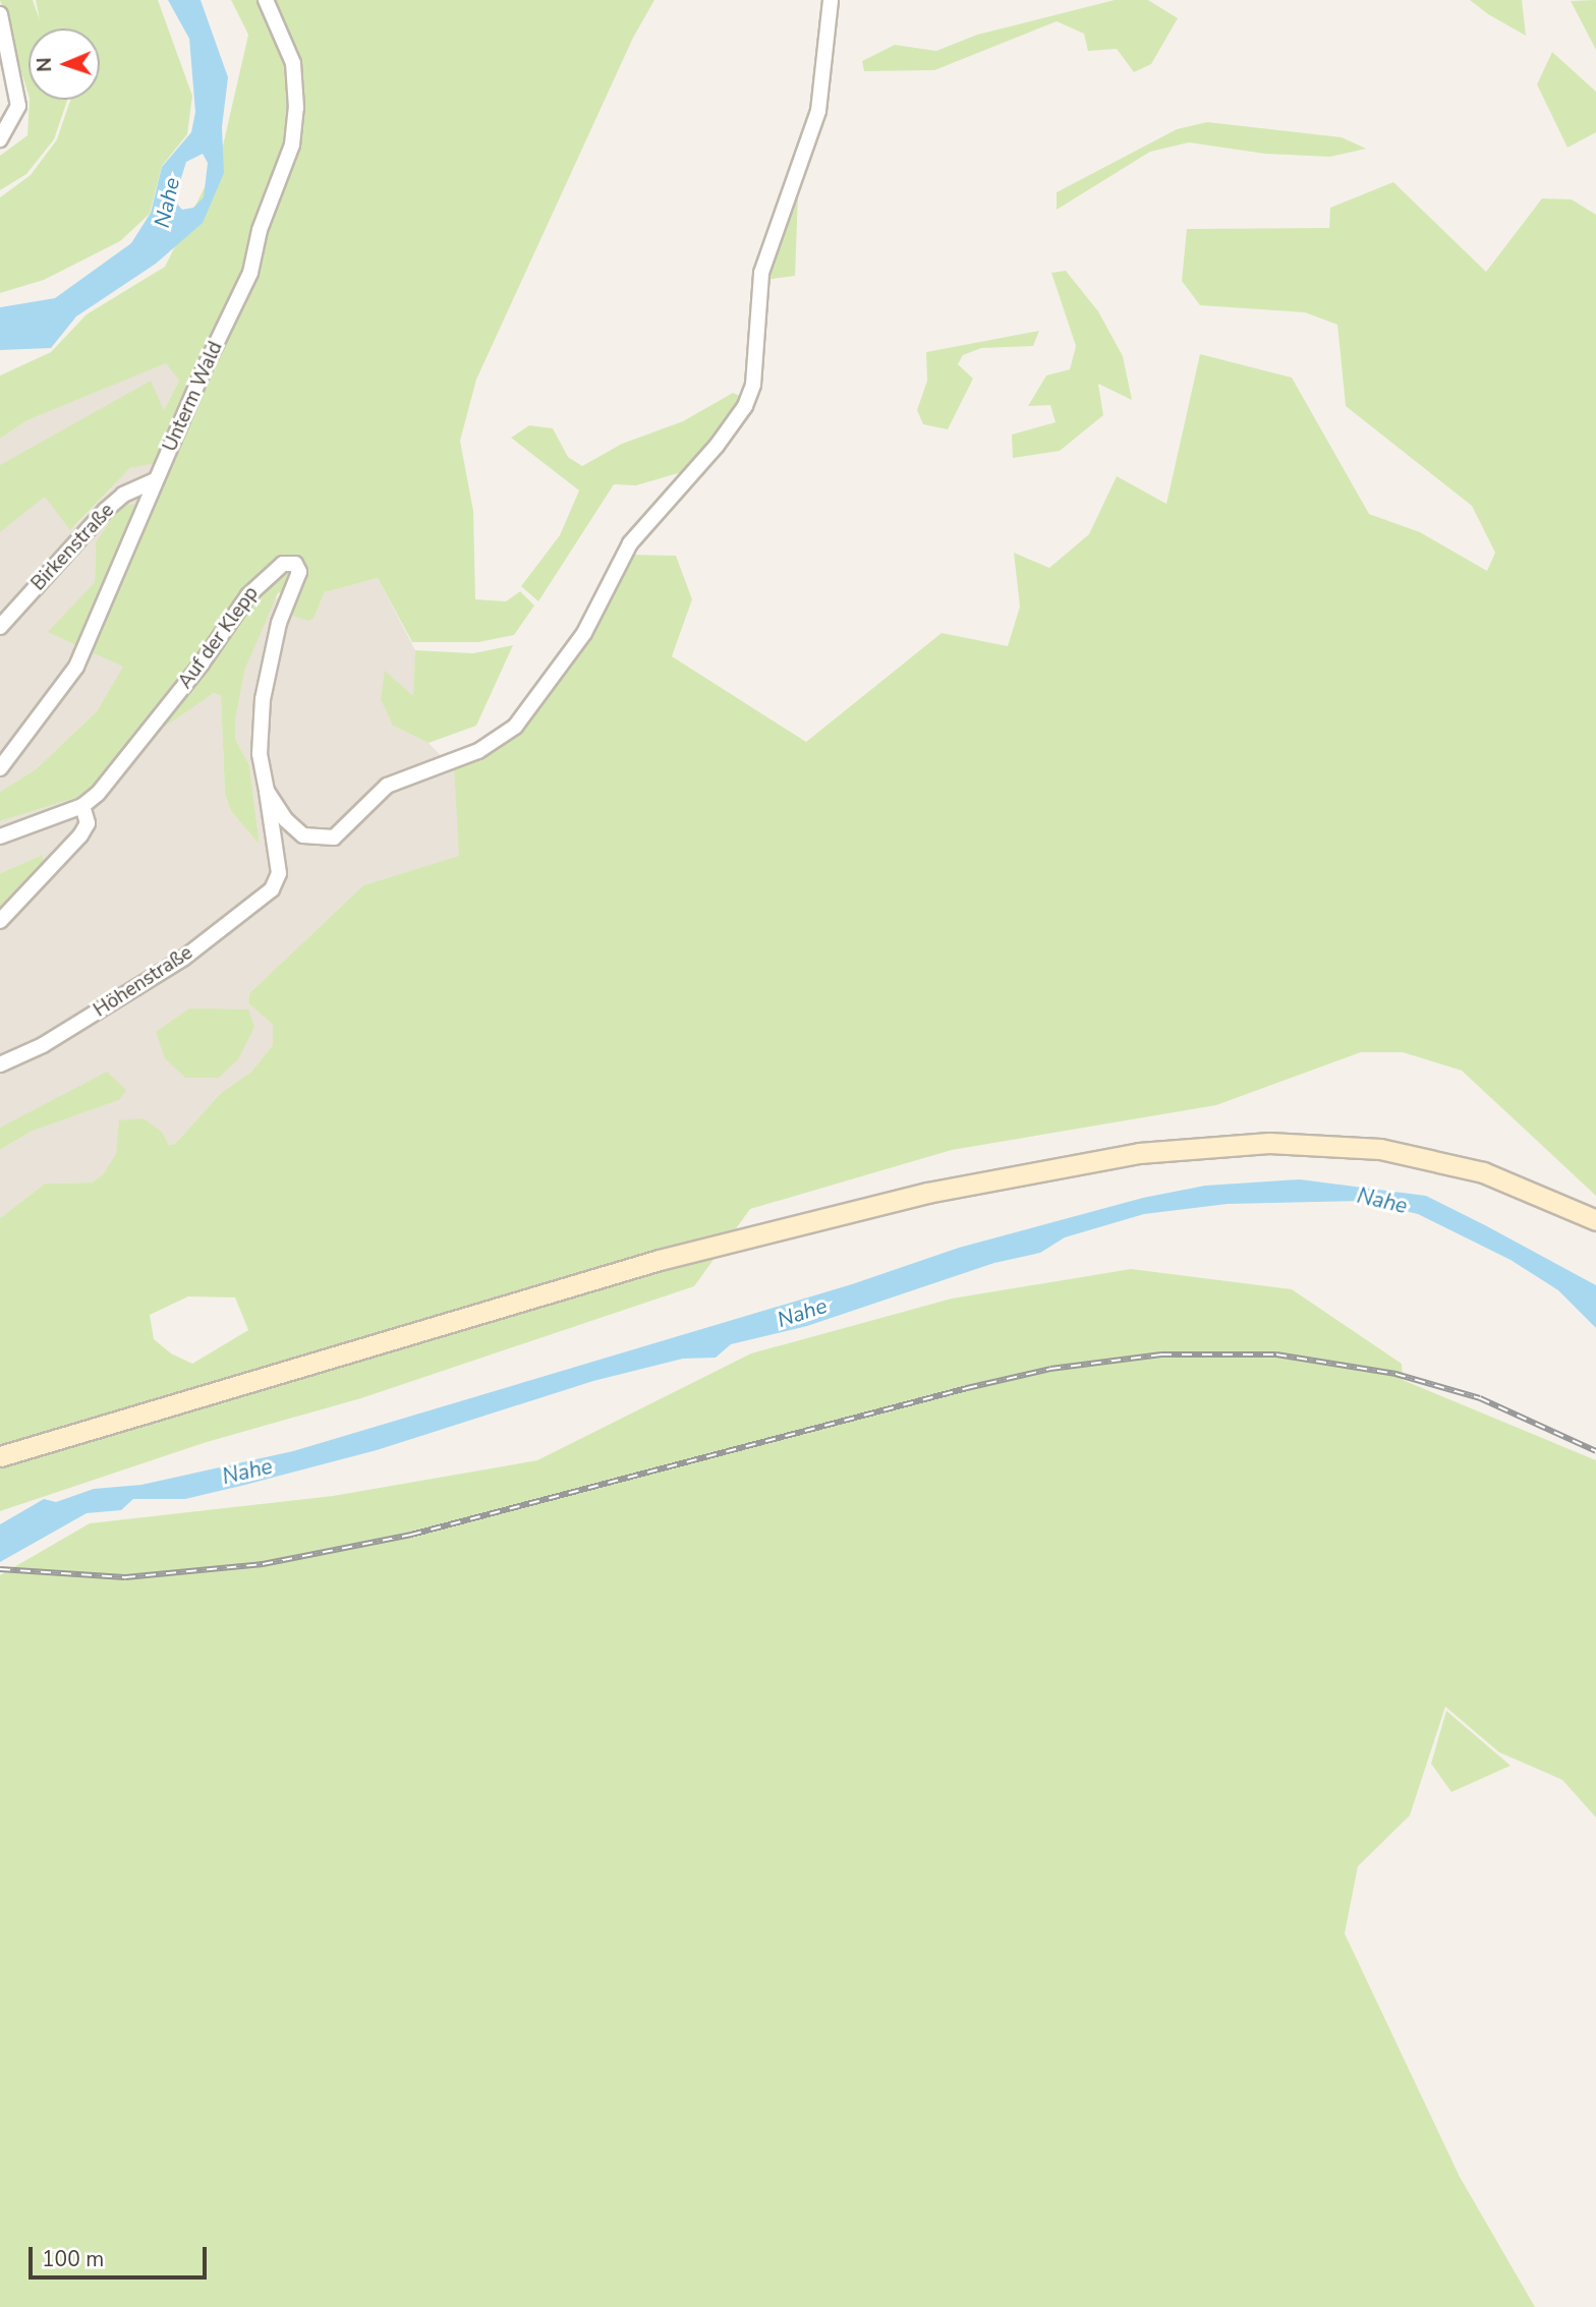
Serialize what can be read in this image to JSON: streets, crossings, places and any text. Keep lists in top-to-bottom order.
{
  "streets": {
    "street": [
      "Unterm Wald",
      "Birkenstraße",
      "Auf der Klepp",
      "Höhenstraße"
    ]
  },
  "crossings": [
    ["Unterm Wald", "Birkenstraße"],
    ["Auf der Klepp", "Höhenstraße"]
  ],
  "water": ["Nahe"],
  "scale_bar": "100 m",
  "north": "left"
}
